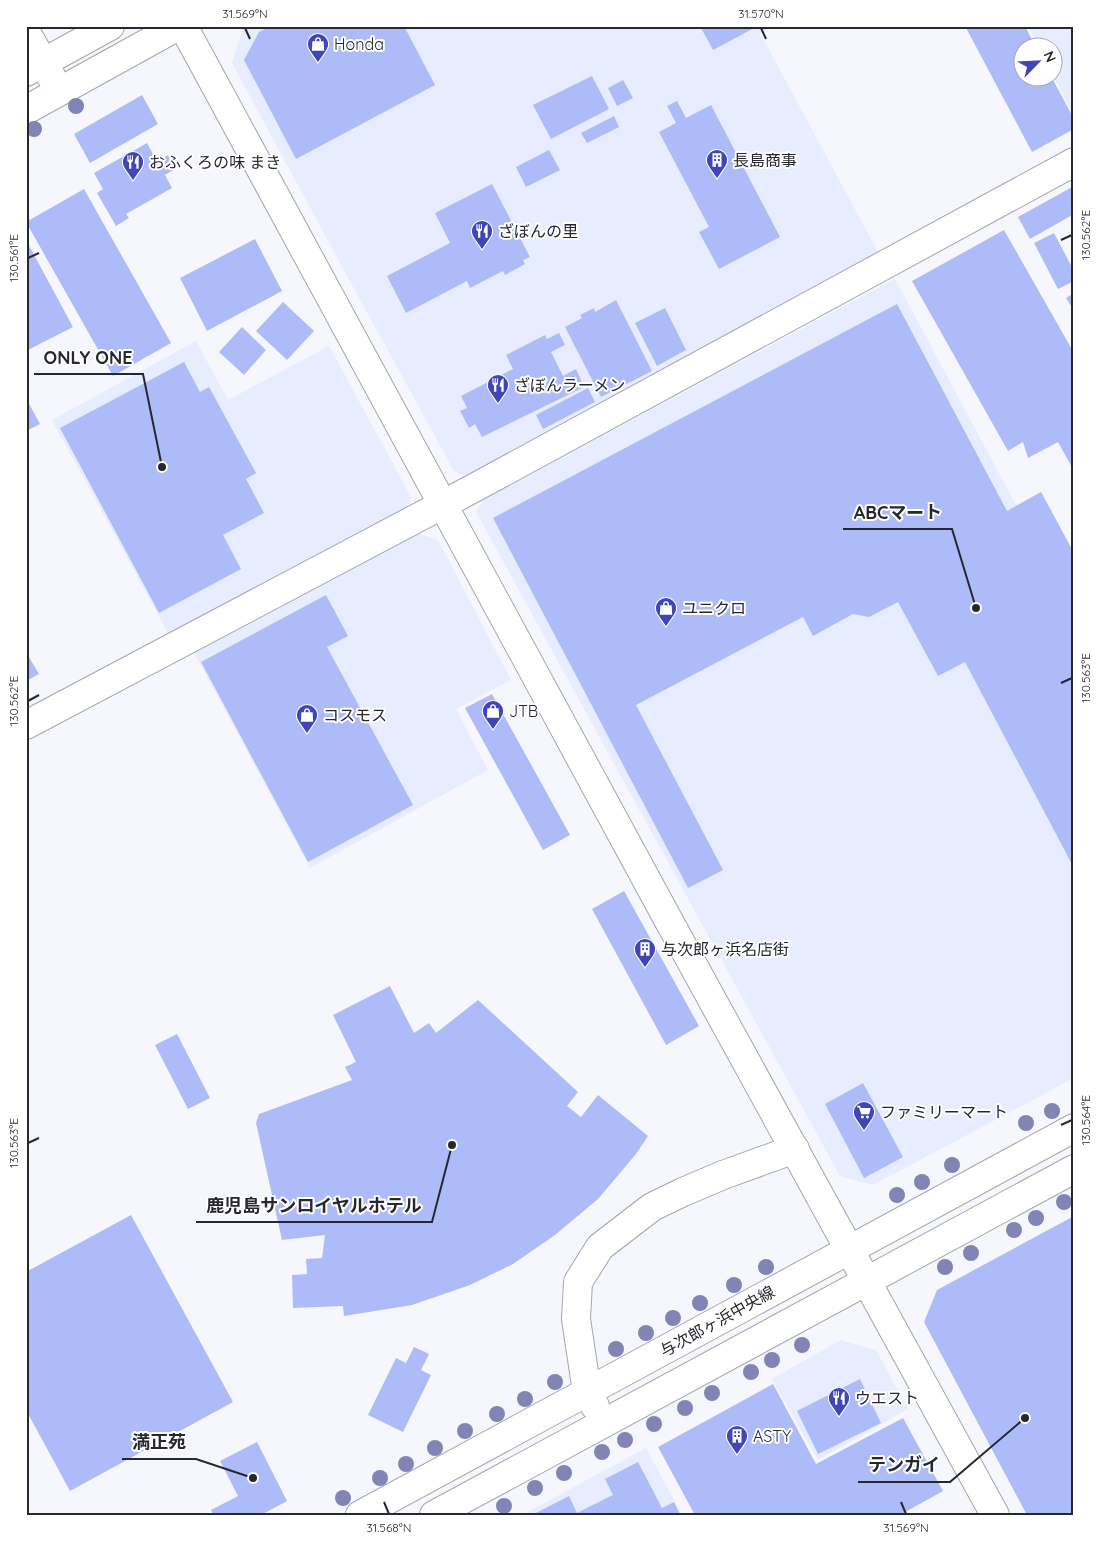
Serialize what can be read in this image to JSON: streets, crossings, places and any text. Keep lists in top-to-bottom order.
{
  "streets": {
    "street": ["与次郎ヶ浜中央線"]
  },
  "places": {
    "shop": [
      "Honda",
      "ユニクロ",
      "JTB",
      "コスモス"
    ],
    "building": ["長島商事", "与次郎ヶ浜名店街", "ASTY"],
    "restaurant": [
      "おふくろの味 まき",
      "ざぼんの里",
      "ざぼんラーメン",
      "ウエスト"
    ],
    "other": [
      "ONLY ONE",
      "ABCマート",
      "鹿児島サンロイヤルホテル",
      "テンガイ",
      "満正苑"
    ],
    "supermarket": ["ファミリーマート"]
  },
  "north": "top right",
  "coordinates": [
    "31.569°N",
    "31.570°N",
    "130.562°E",
    "130.561°E",
    "130.563°E",
    "130.564°E",
    "31.568°N"
  ]
}
